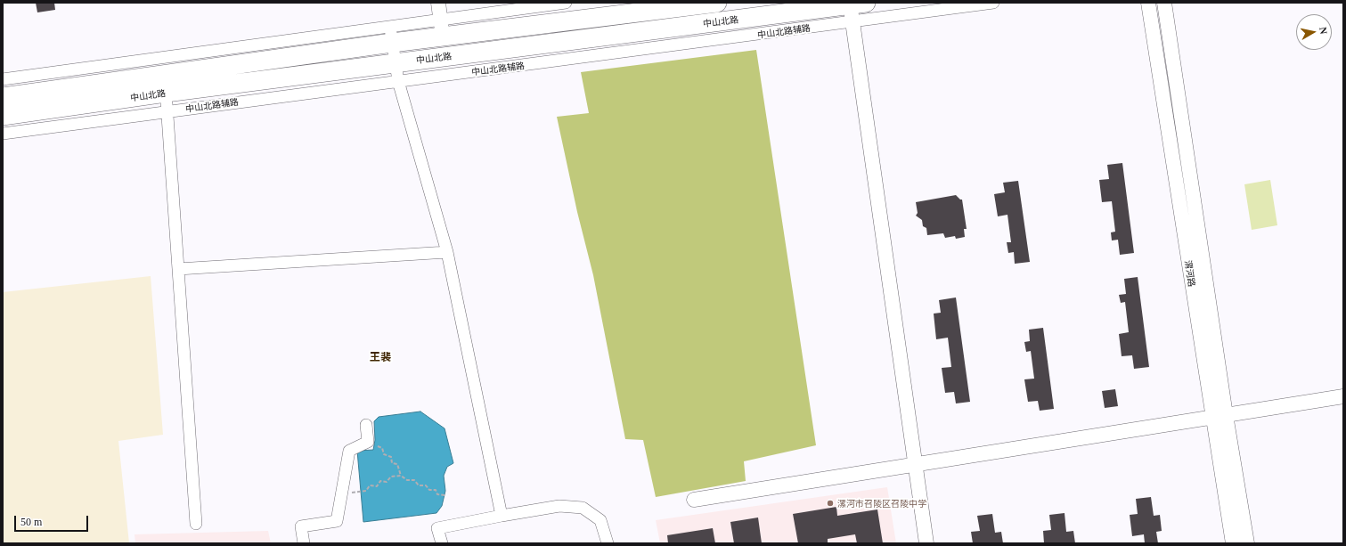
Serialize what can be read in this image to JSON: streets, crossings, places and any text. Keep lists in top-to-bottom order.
{
  "streets": {
    "main road": ["中山北路"],
    "street": ["中山北路辅路", "渭河路"]
  },
  "crossings": [
    ["中山北路", "中山北路辅路"]
  ],
  "districts": ["王裴"],
  "places": ["漯河市召陵区召陵中学"],
  "scale_bar": "50 m",
  "north": "right"
}
